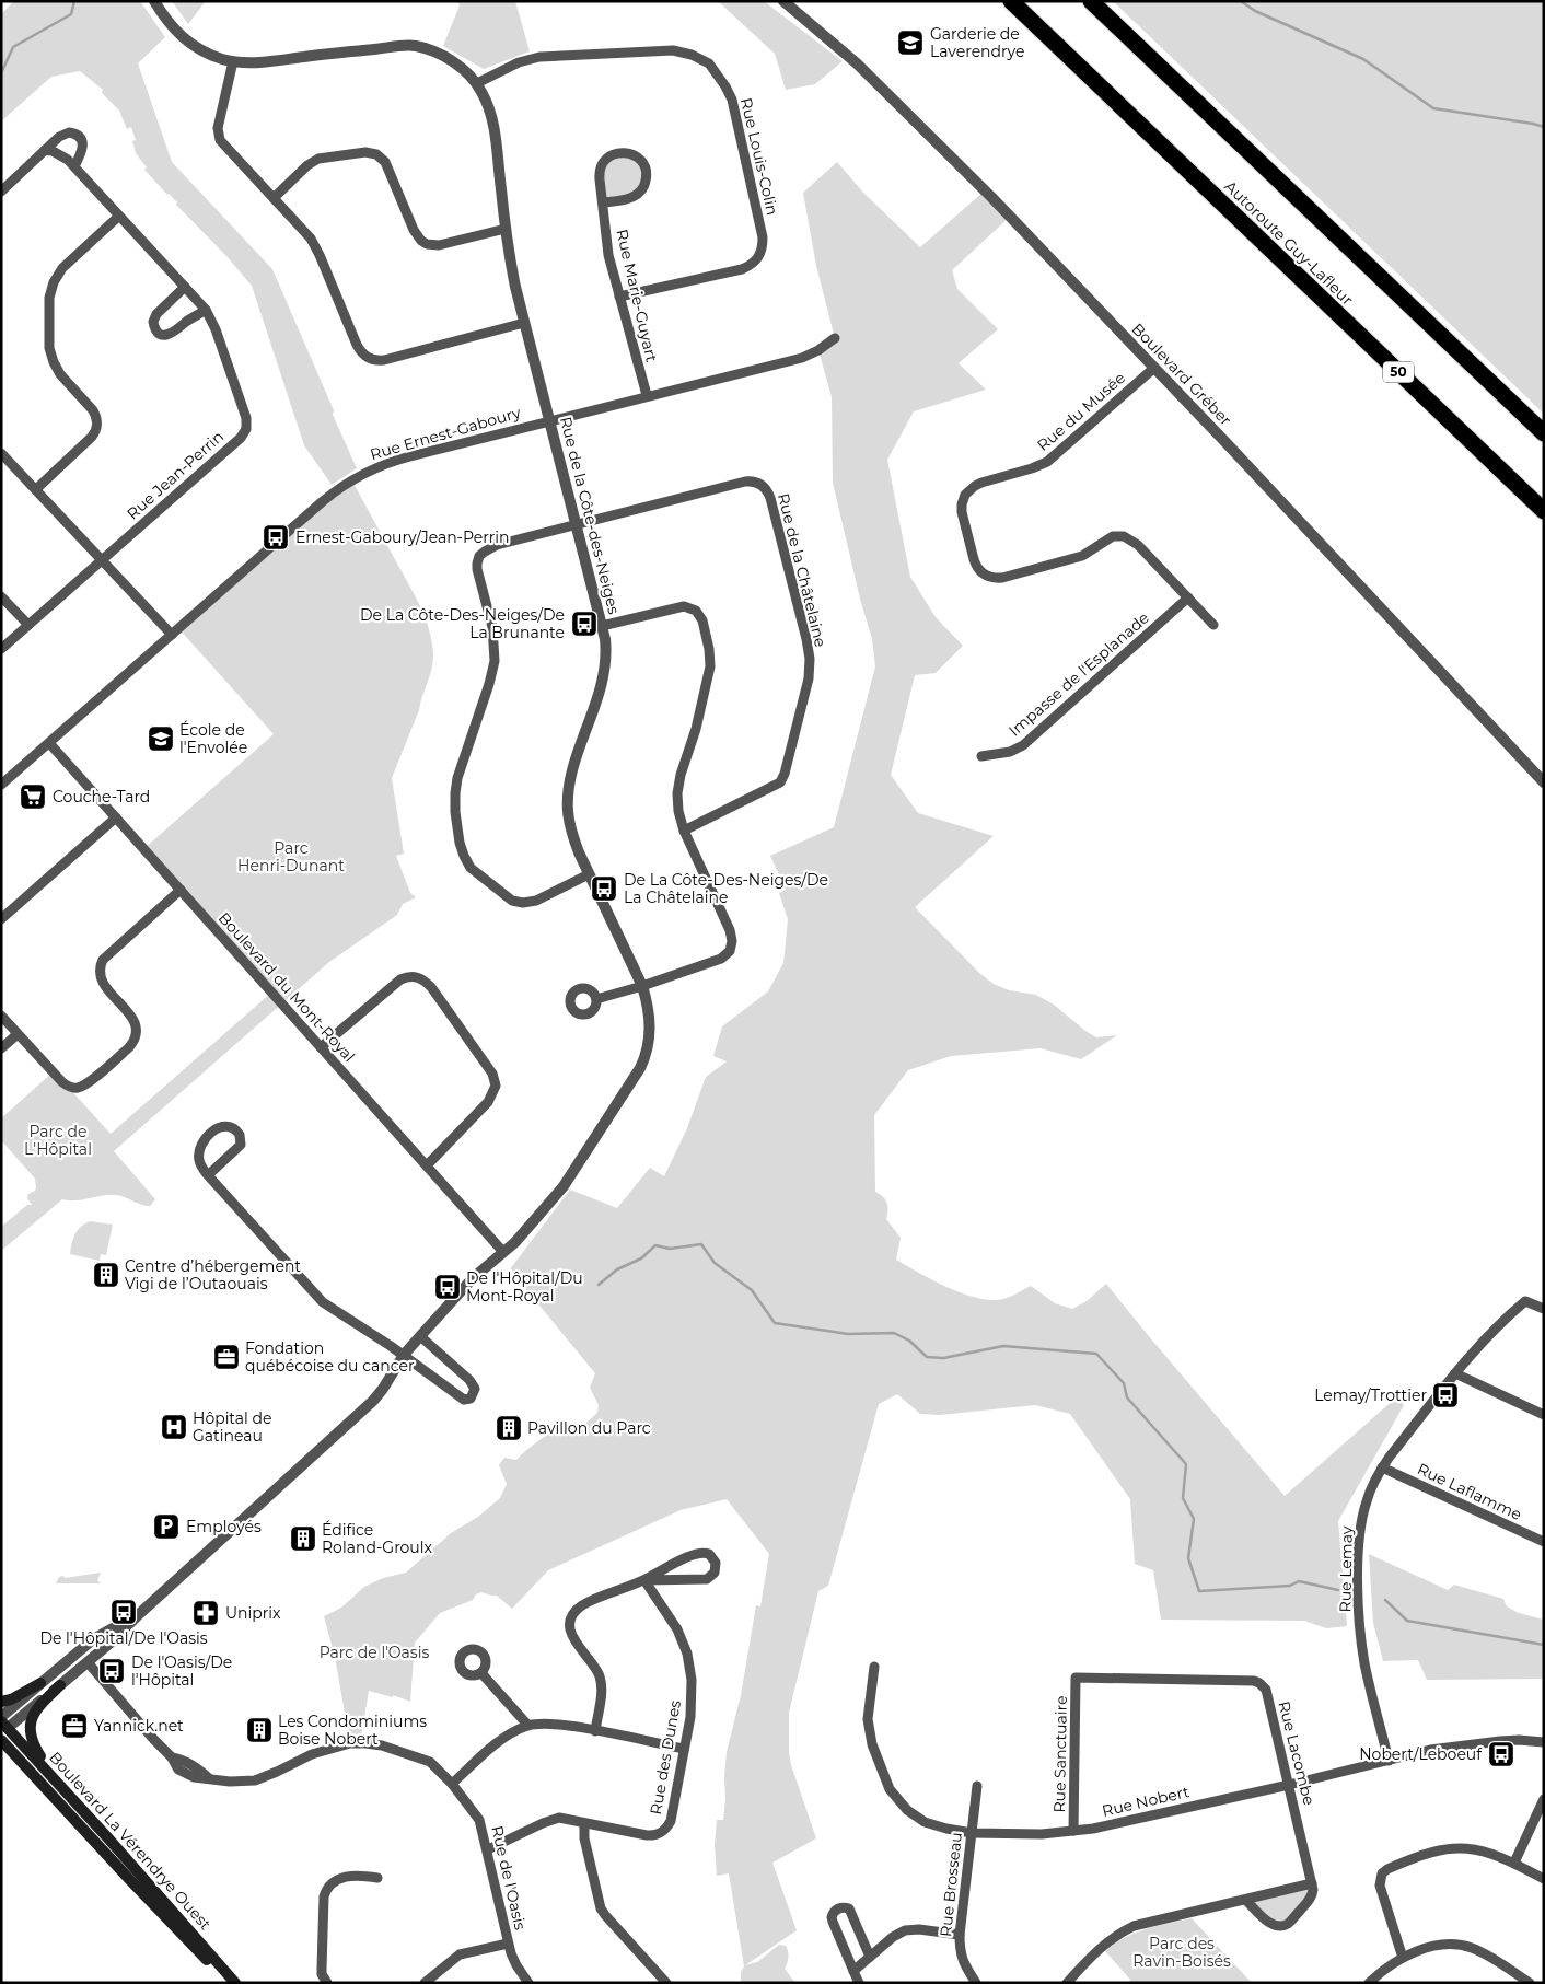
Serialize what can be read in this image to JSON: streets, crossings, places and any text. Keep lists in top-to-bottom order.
{
  "streets": {
    "highway": ["Autoroute Guy-Lafleur", "50"],
    "main road": ["Boulevard La Vérendrye Ouest"],
    "street": [
      "Rue Louis-Colin",
      "Rue Marie-Guyart",
      "Boulevard Gréber",
      "Rue du Musée",
      "Rue Ernest-Gaboury",
      "Rue Jean-Perrin",
      "Rue de la Côte-des-Neiges",
      "Rue de la Châtelaine",
      "Impasse de l'Esplanade",
      "Boulevard du Mont-Royal",
      "Rue Laflamme",
      "Rue Lemay",
      "Rue Lacombe",
      "Rue Sanctuaire",
      "Rue des Dunes",
      "Rue Nobert",
      "Rue de l'Oasis",
      "Rue Brosseau"
    ]
  },
  "crossings": [
    ["Rue Louis-Colin", "Rue Marie-Guyart"],
    ["Rue Louis-Colin", "Rue de la Côte-des-Neiges"],
    ["Rue Marie-Guyart", "Rue Ernest-Gaboury"],
    ["Boulevard Gréber", "Rue du Musée"],
    ["Rue du Musée", "Impasse de l'Esplanade"],
    ["Rue Ernest-Gaboury", "Rue de la Côte-des-Neiges"],
    ["Rue Ernest-Gaboury", "Boulevard du Mont-Royal"],
    ["Rue de la Côte-des-Neiges", "Rue de la Châtelaine"],
    ["Rue de la Côte-des-Neiges", "Boulevard du Mont-Royal"],
    ["Rue Laflamme", "Rue Lemay"],
    ["Rue Lemay", "Rue Nobert"],
    ["Rue Lacombe", "Rue Sanctuaire"],
    ["Rue Lacombe", "Rue Nobert"],
    ["Rue Sanctuaire", "Rue Nobert"],
    ["Rue des Dunes", "Rue de l'Oasis"],
    ["Rue Nobert", "Rue Brosseau"]
  ],
  "parks": [
    "Parc Henri-Dunant",
    "Parc de L'Hôpital",
    "Parc de l'Oasis",
    "Parc des Ravin-Boisés"
  ],
  "places": {
    "school or university": ["Garderie de Laverendrye", "École de l'Envolée"],
    "bus stop": [
      "Ernest-Gaboury/Jean-Perrin",
      "De La Côte-Des-Neiges/De La Brunante",
      "De La Côte-Des-Neiges/De La Châtelaine",
      "De l'Hôpital/Du Mont-Royal",
      "Lemay/Trottier",
      "De l'Hôpital/De l'Oasis",
      "De l'Oasis/De l'Hôpital",
      "Nobert/Leboeuf"
    ],
    "supermarket": ["Couche-Tard"],
    "building": [
      "Centre d’hébergement Vigi de l’Outaouais",
      "Pavillon du Parc",
      "Édifice Roland-Groulx",
      "Les Condominiums Boise Nobert"
    ],
    "office": ["Fondation québécoise du cancer", "Yannick.net"],
    "hospital": ["Hôpital de Gatineau"],
    "parking": ["Employés"],
    "pharmacy": ["Uniprix"]
  }
}
